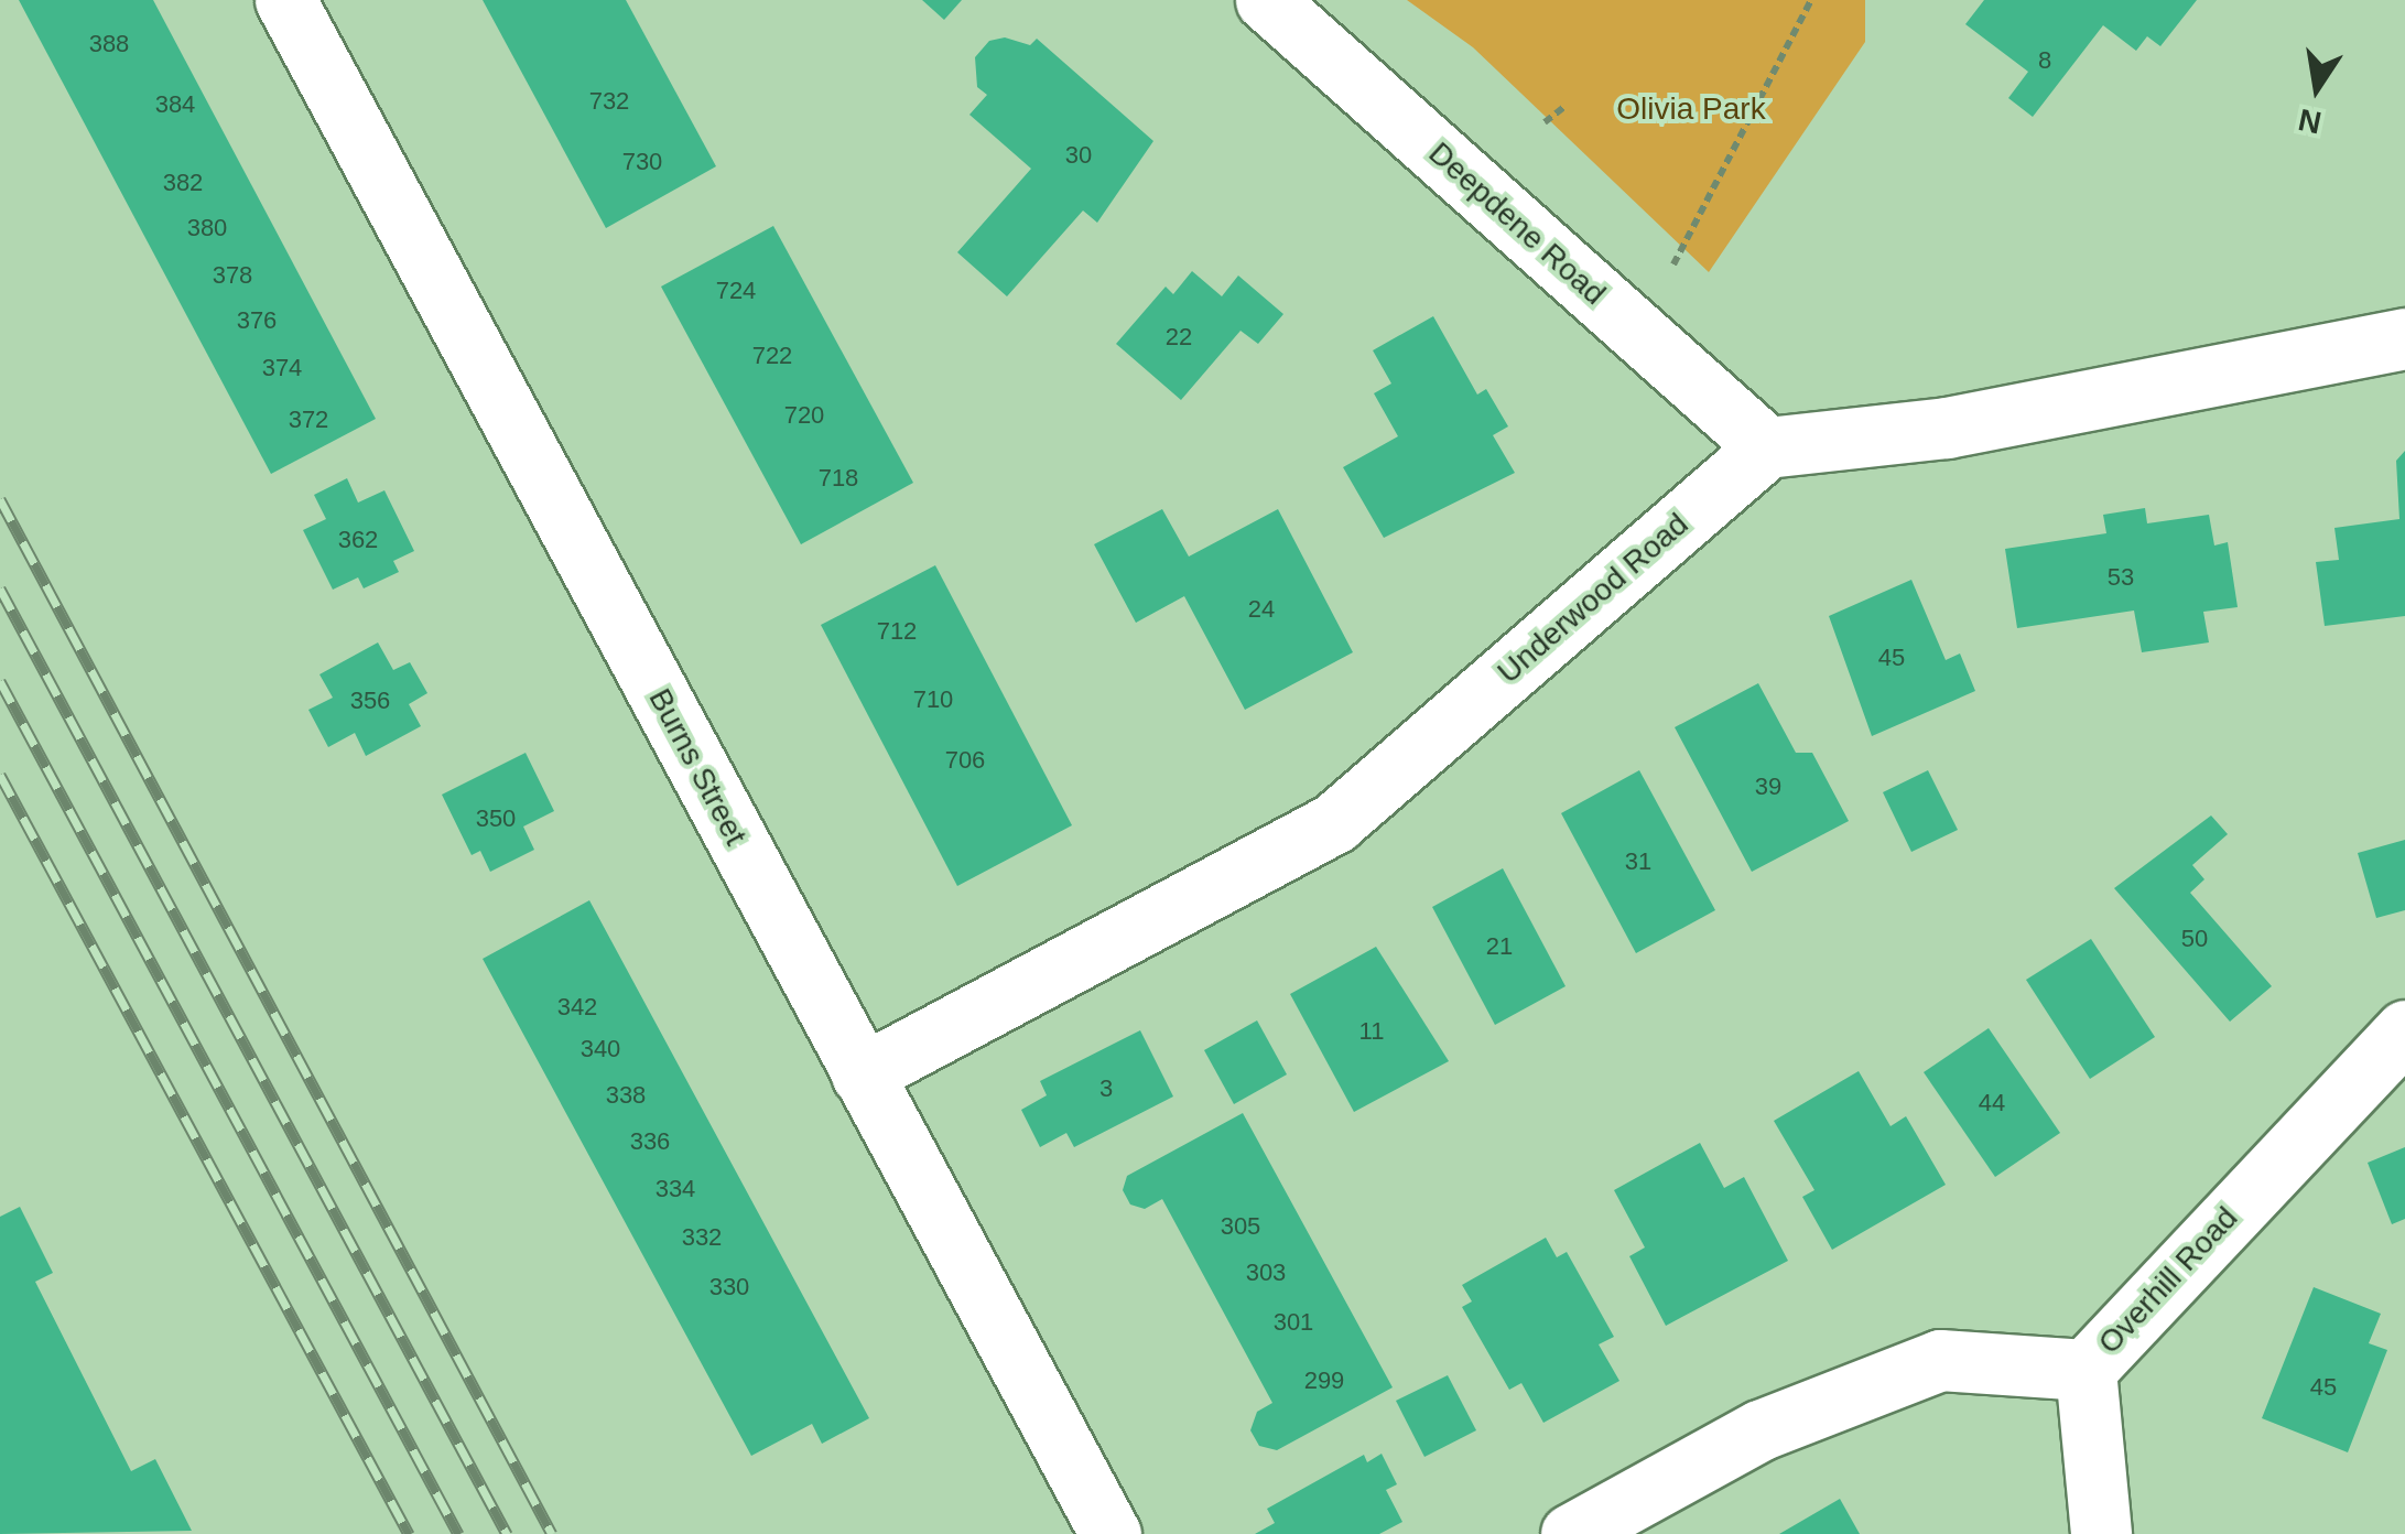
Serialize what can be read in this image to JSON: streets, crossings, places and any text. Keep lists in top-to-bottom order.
{
  "streets": {
    "street": [
      "Deepdene Road",
      "Underwood Road",
      "Burns Street",
      "Overhill Road"
    ]
  },
  "crossings": [
    ["Deepdene Road", "Underwood Road"],
    ["Underwood Road", "Burns Street"]
  ],
  "parks": ["Olivia Park"],
  "house_numbers": [
    "388",
    "8",
    "732",
    "384",
    "30",
    "730",
    "382",
    "380",
    "378",
    "724",
    "376",
    "22",
    "722",
    "374",
    "720",
    "372",
    "718",
    "362",
    "53",
    "24",
    "712",
    "45",
    "710",
    "356",
    "706",
    "39",
    "350",
    "31",
    "50",
    "21",
    "342",
    "11",
    "340",
    "3",
    "338",
    "44",
    "336",
    "334",
    "305",
    "332",
    "303",
    "330",
    "301",
    "299",
    "45"
  ],
  "north": "bottom"
}
